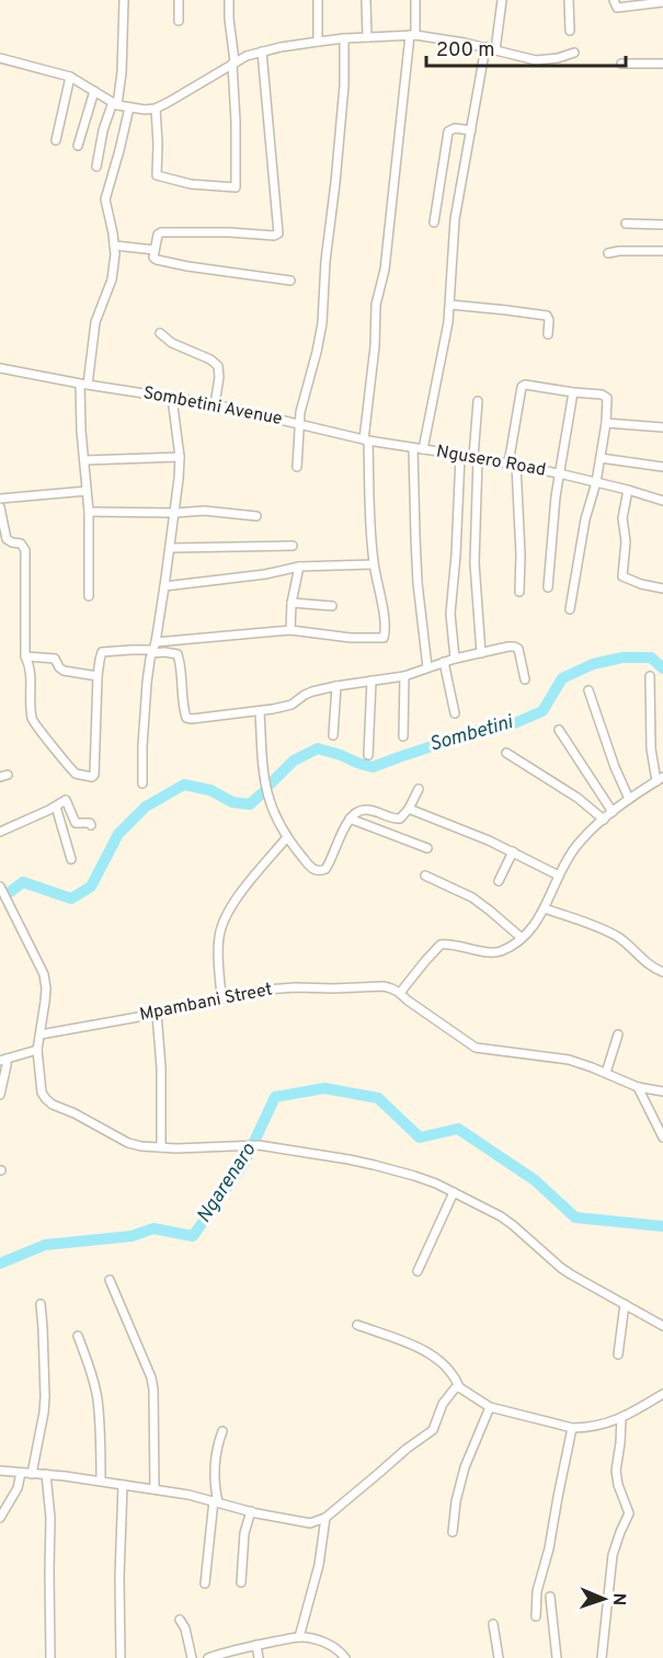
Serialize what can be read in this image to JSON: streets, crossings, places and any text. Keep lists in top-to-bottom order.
{
  "streets": {
    "street": ["Sombetini Avenue", "Ngusero Road", "Mpambani Street"]
  },
  "crossings": [
    ["Sombetini Avenue", "Ngusero Road"]
  ],
  "water": ["Sombetini", "Ngarenaro"],
  "scale_bar": "200 m",
  "north": "right"
}
